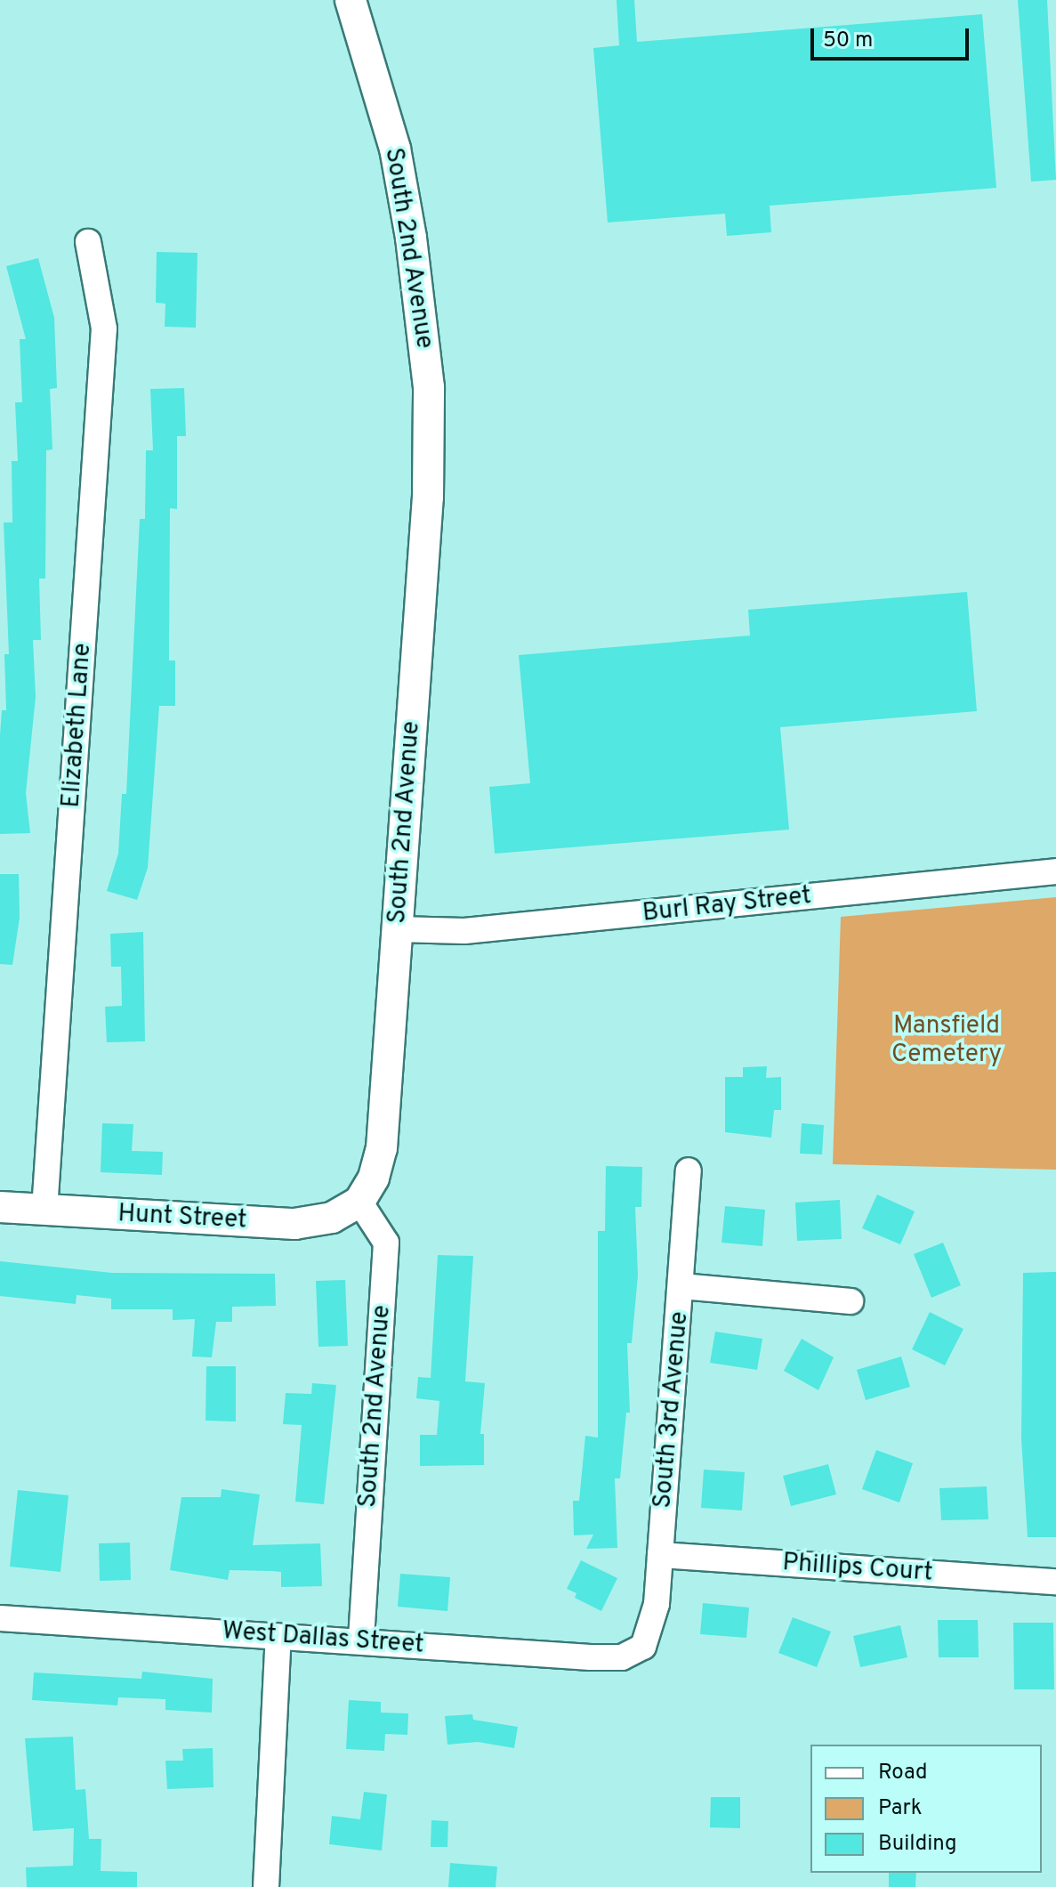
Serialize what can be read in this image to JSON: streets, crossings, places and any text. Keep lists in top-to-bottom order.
{
  "streets": {
    "street": [
      "South 2nd Avenue",
      "Elizabeth Lane",
      "Burl Ray Street",
      "Hunt Street",
      "South 3rd Avenue",
      "Phillips Court",
      "West Dallas Street"
    ]
  },
  "crossings": [
    ["South 2nd Avenue", "Burl Ray Street"],
    ["South 2nd Avenue", "Hunt Street"],
    ["South 2nd Avenue", "West Dallas Street"],
    ["Elizabeth Lane", "Hunt Street"],
    ["South 3rd Avenue", "Phillips Court"],
    ["South 3rd Avenue", "West Dallas Street"]
  ],
  "parks": ["Mansfield Cemetery"],
  "legend": ["Road", "Park", "Building"],
  "scale_bar": "50 m"
}
